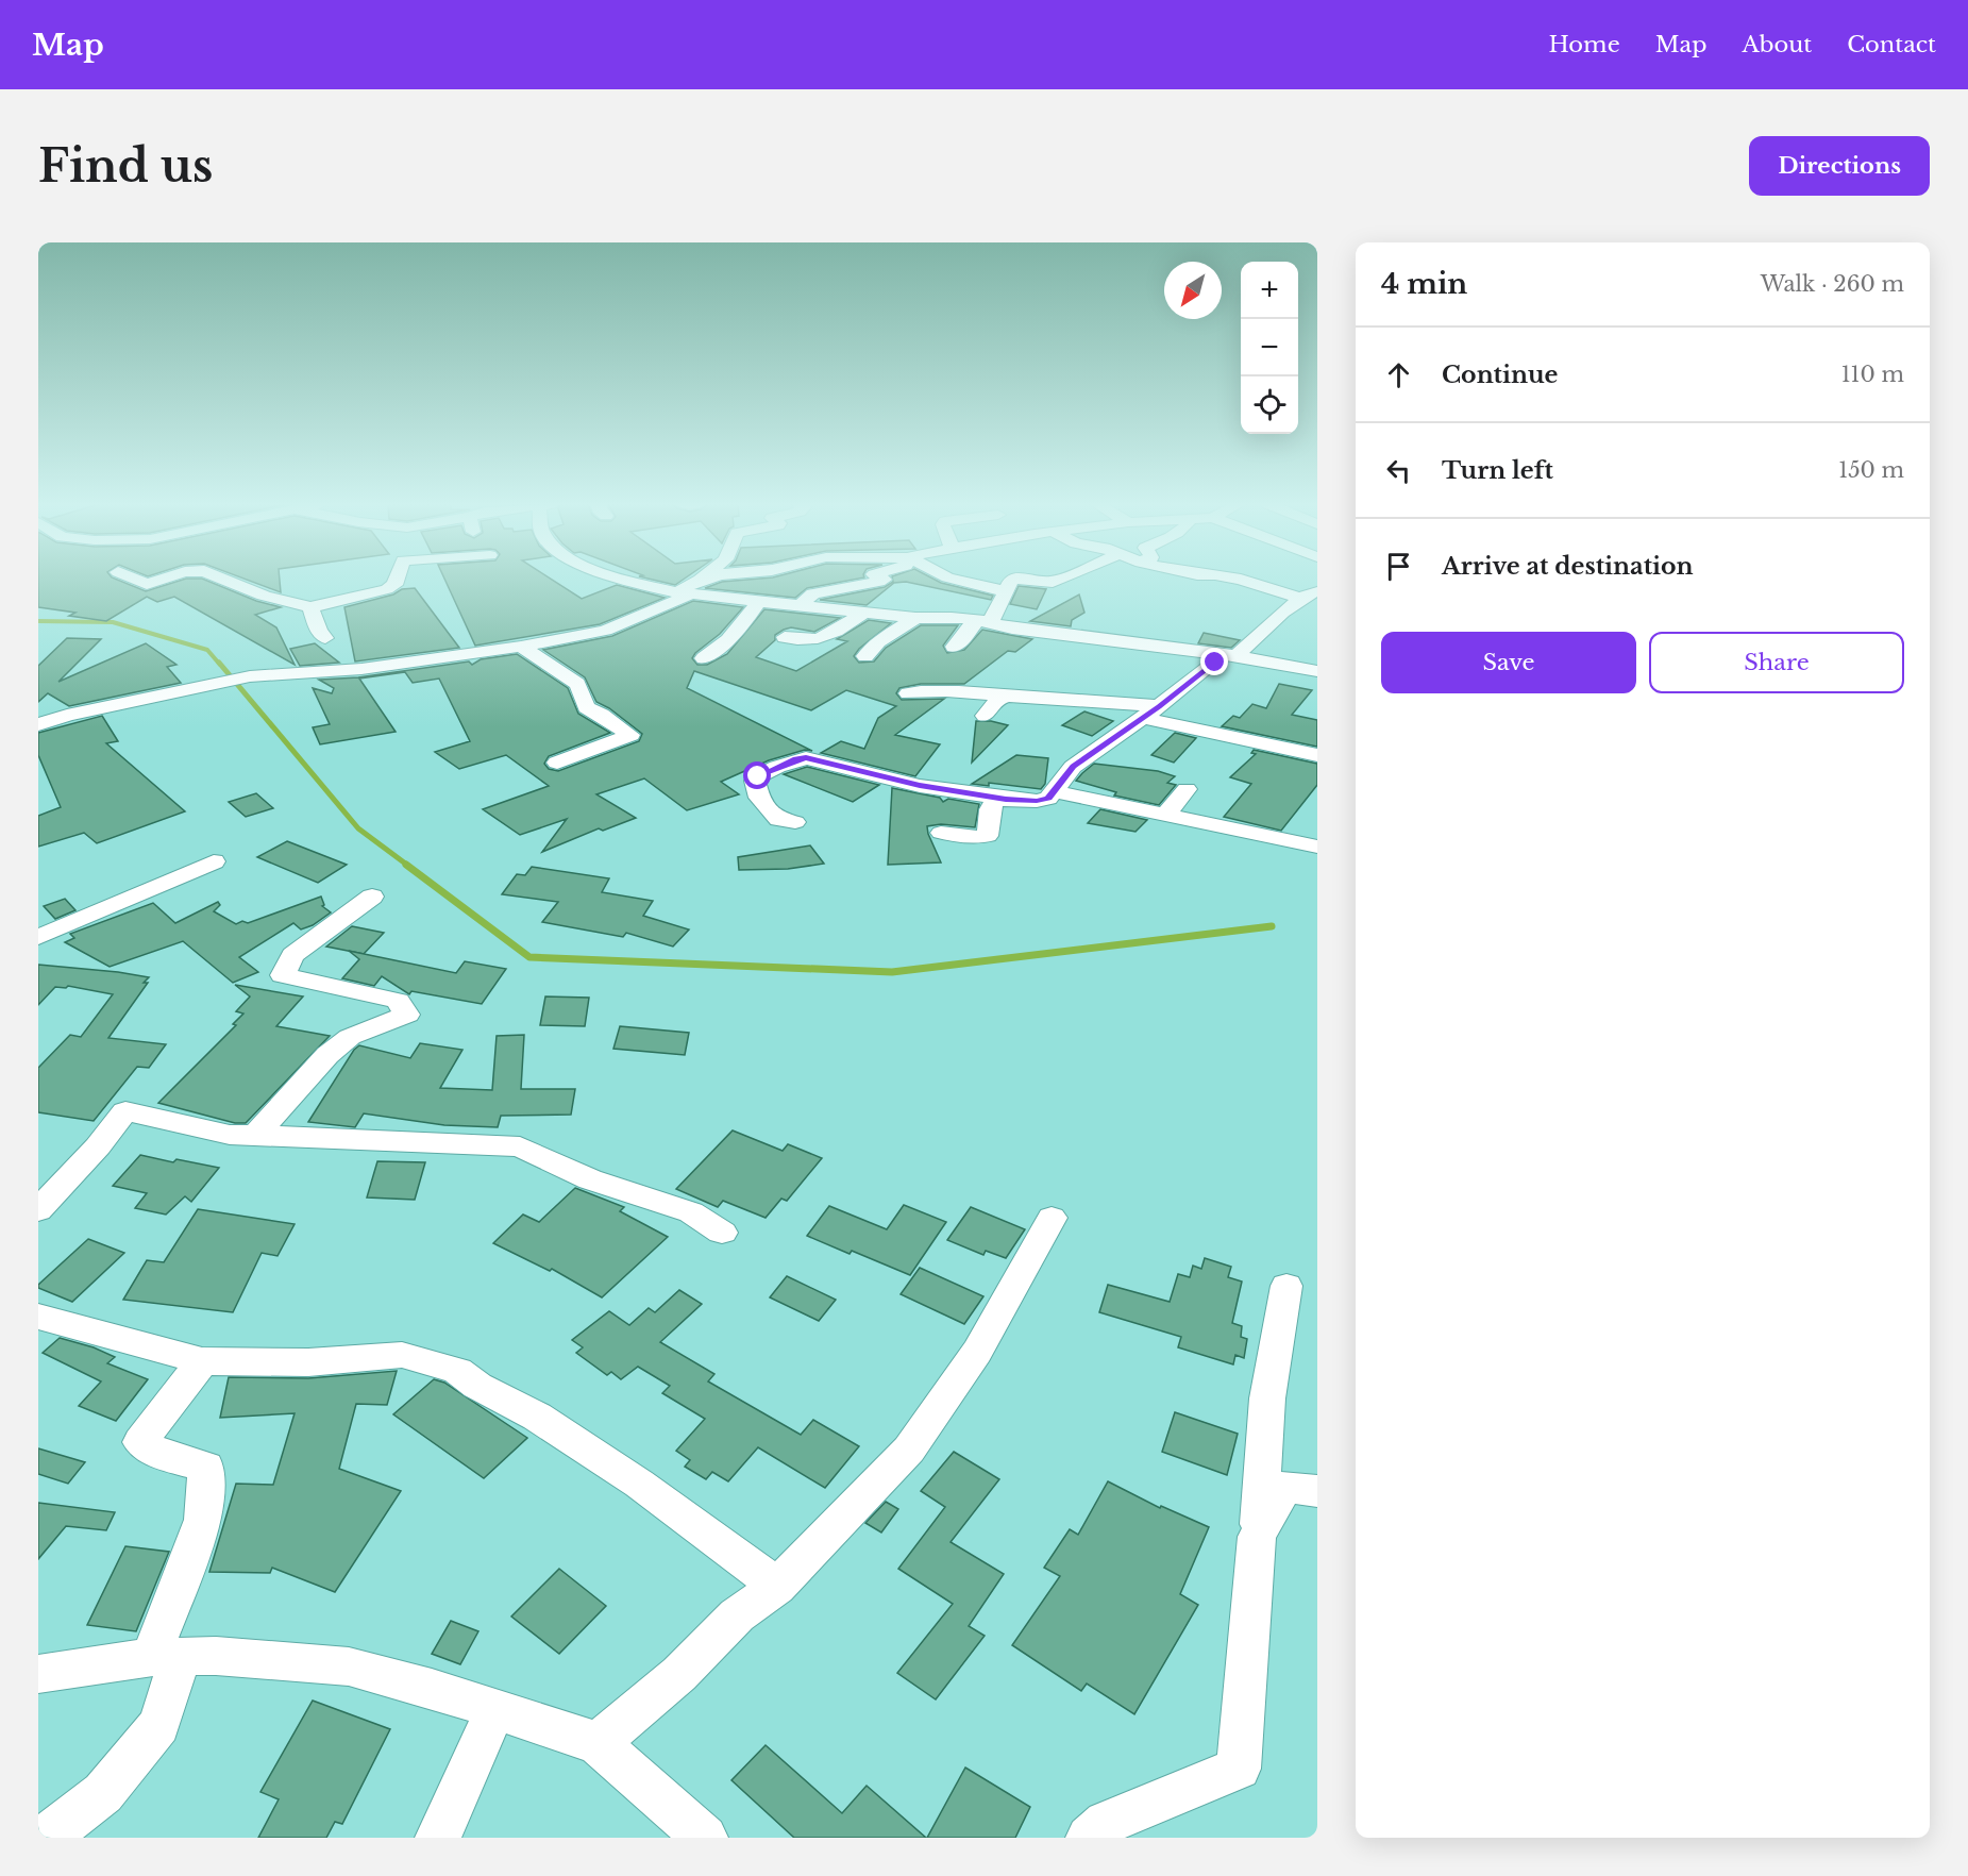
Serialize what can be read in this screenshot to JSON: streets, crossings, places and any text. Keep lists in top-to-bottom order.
{
  "north": "bottom left",
  "page": {
    "header": "Map",
    "nav": [
      "Home",
      "Map",
      "About",
      "Contact"
    ],
    "buttons": [
      "Directions",
      ["Save", "Share"]
    ],
    "title": "Find us",
    "heading": ["4 min", "Walk · 260 m"],
    "map_buttons": ["+", "−"],
    "list": [
      ["Continue", "110 m"],
      ["Turn left", "150 m"],
      "Arrive at destination"
    ]
  }
}
